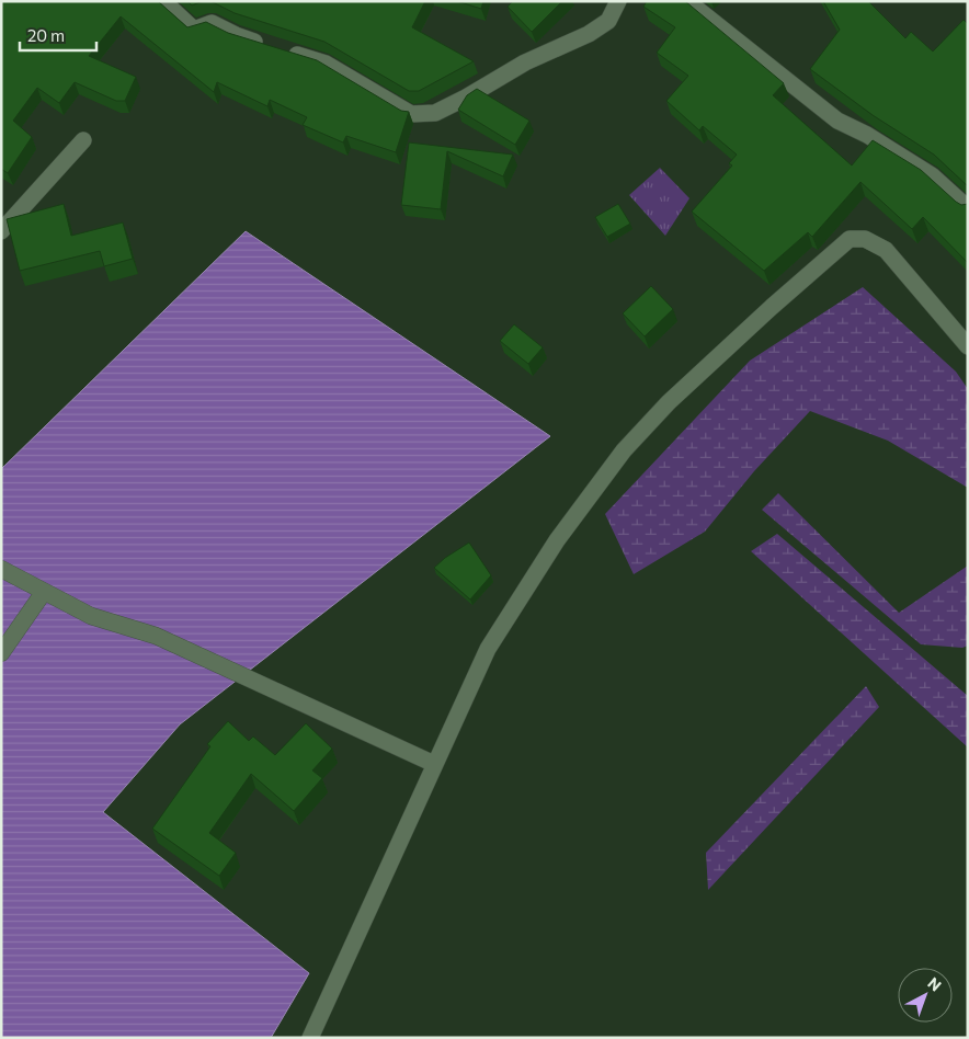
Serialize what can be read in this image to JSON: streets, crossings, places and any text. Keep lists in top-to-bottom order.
{
  "scale_bar": "20 m",
  "north": "top right"
}
